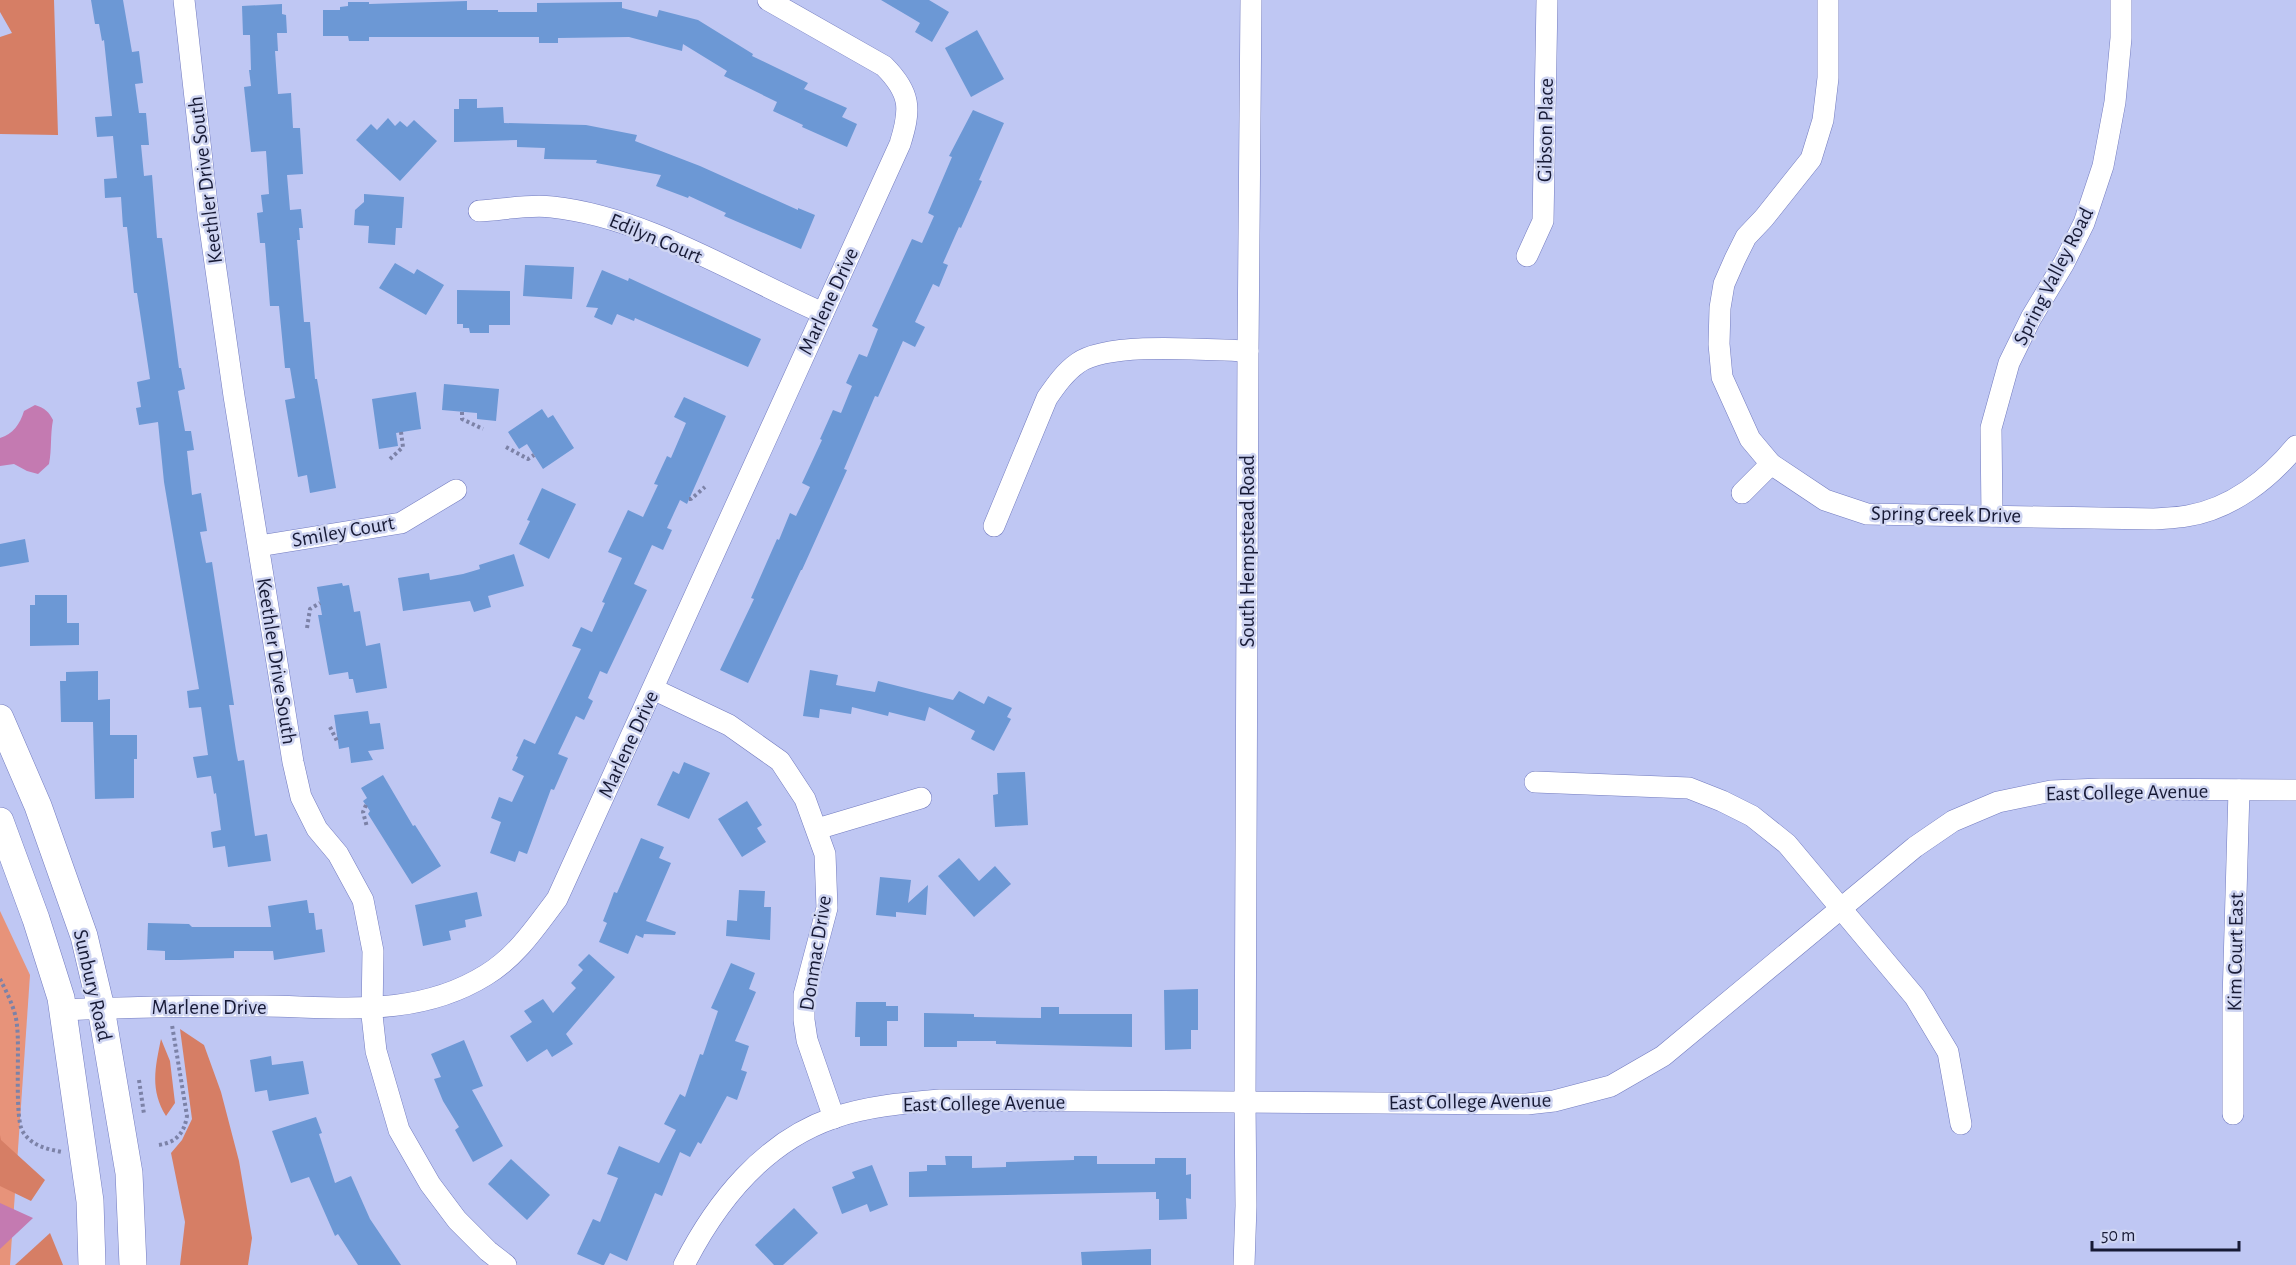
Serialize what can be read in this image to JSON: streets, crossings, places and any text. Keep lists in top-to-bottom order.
{
  "streets": {
    "main road": ["Sunbury Road"],
    "street": [
      "Gibson Place",
      "Keethler Drive South",
      "Edilyn Court",
      "Spring Valley Road",
      "Marlene Drive",
      "Spring Creek Drive",
      "Smiley Court",
      "South Hempstead Road",
      "East College Avenue",
      "Kim Court East",
      "Donmac Drive"
    ]
  },
  "crossings": [
    ["Keethler Drive South", "Marlene Drive"],
    ["Keethler Drive South", "Smiley Court"],
    ["Edilyn Court", "Marlene Drive"],
    ["Spring Valley Road", "Spring Creek Drive"],
    ["Marlene Drive", "Donmac Drive"],
    ["Marlene Drive", "Sunbury Road"],
    ["South Hempstead Road", "East College Avenue"],
    ["East College Avenue", "Kim Court East"],
    ["East College Avenue", "Donmac Drive"]
  ],
  "scale_bar": "50 m"
}
